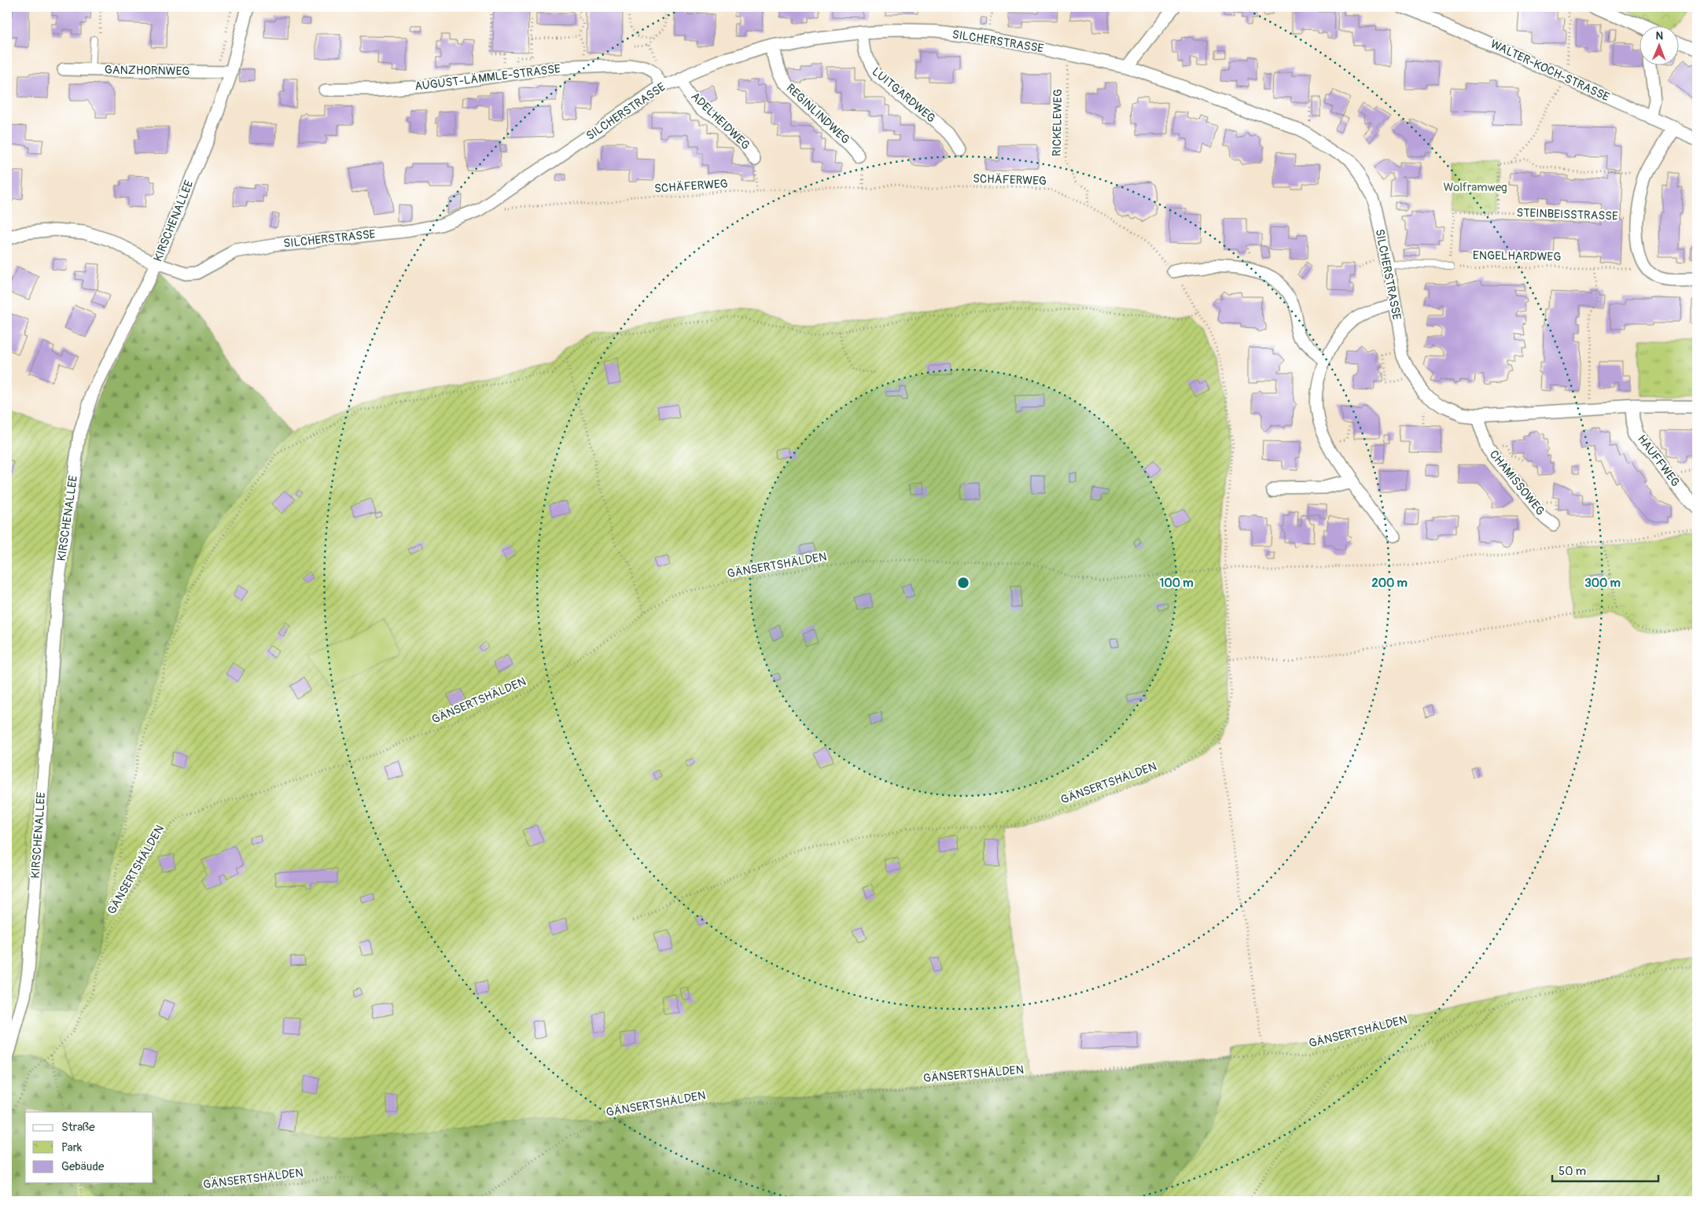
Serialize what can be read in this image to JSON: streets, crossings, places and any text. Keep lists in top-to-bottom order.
{
  "streets": {
    "street": [
      "SILCHERSTRASSE",
      "GANZHORNWEG",
      "WALTER-KOCH-STRASSE",
      "AUGUST-LÄMMLE-STRASSE",
      "LUITGARDWEG",
      "REGINLINDWEG",
      "ADELHEIDWEG",
      "KIRSCHENALLEE",
      "HAUFFWEG",
      "CHAMISSOWEG"
    ],
    "path": [
      "RICKELEWEG",
      "SCHÄFERWEG",
      "STEINBEISSTRASSE",
      "ENGELHARDWEG",
      "GÄNSERTSHÄLDEN"
    ]
  },
  "crossings": [
    ["SILCHERSTRASSE", "LUITGARDWEG"],
    ["SILCHERSTRASSE", "REGINLINDWEG"],
    ["SILCHERSTRASSE", "ADELHEIDWEG"],
    ["SILCHERSTRASSE", "RICKELEWEG"],
    ["SILCHERSTRASSE", "KIRSCHENALLEE"],
    ["SILCHERSTRASSE", "HAUFFWEG"],
    ["SILCHERSTRASSE", "CHAMISSOWEG"],
    ["GANZHORNWEG", "KIRSCHENALLEE"],
    ["ADELHEIDWEG", "SCHÄFERWEG"],
    ["RICKELEWEG", "SCHÄFERWEG"],
    ["SCHÄFERWEG", "GÄNSERTSHÄLDEN"]
  ],
  "parks": ["Wolframweg"],
  "legend": ["Straße", "Park", "Gebäude"],
  "scale_bar": "50 m",
  "north": "top",
  "rings": ["100 m", "200 m", "300 m"]
}
